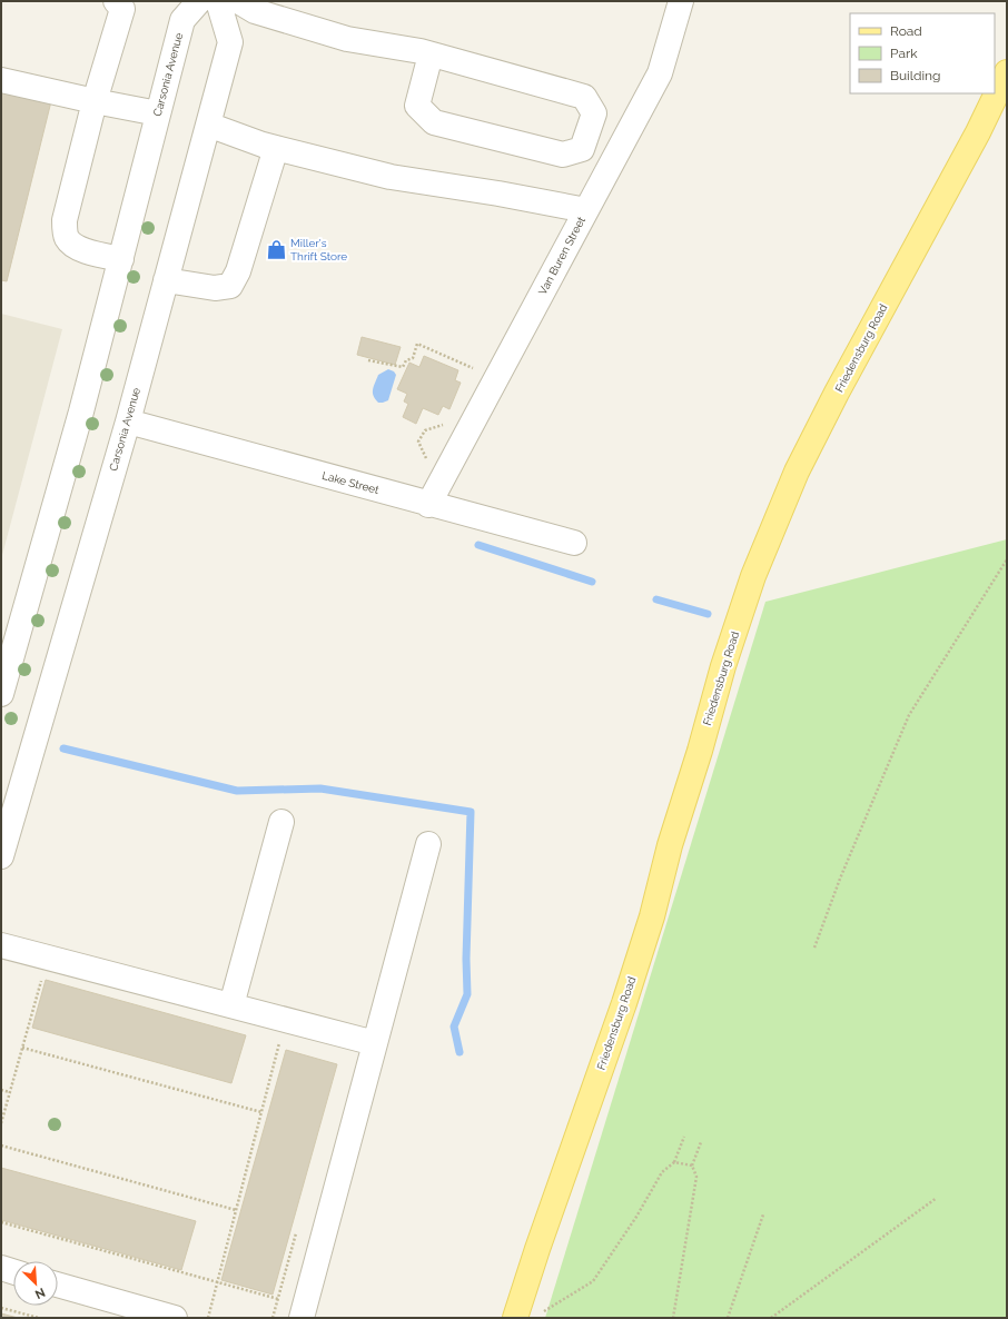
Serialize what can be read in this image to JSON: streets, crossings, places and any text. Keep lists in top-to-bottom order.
{
  "streets": {
    "main road": ["Friedensburg Road"],
    "street": ["Carsonia Avenue", "Van Buren Street", "Lake Street"]
  },
  "crossings": [
    ["Carsonia Avenue", "Lake Street"],
    ["Van Buren Street", "Lake Street"]
  ],
  "places": {
    "shop": ["Miller's Thrift Store"]
  },
  "legend": ["Road", "Park", "Building"],
  "north": "bottom right"
}
